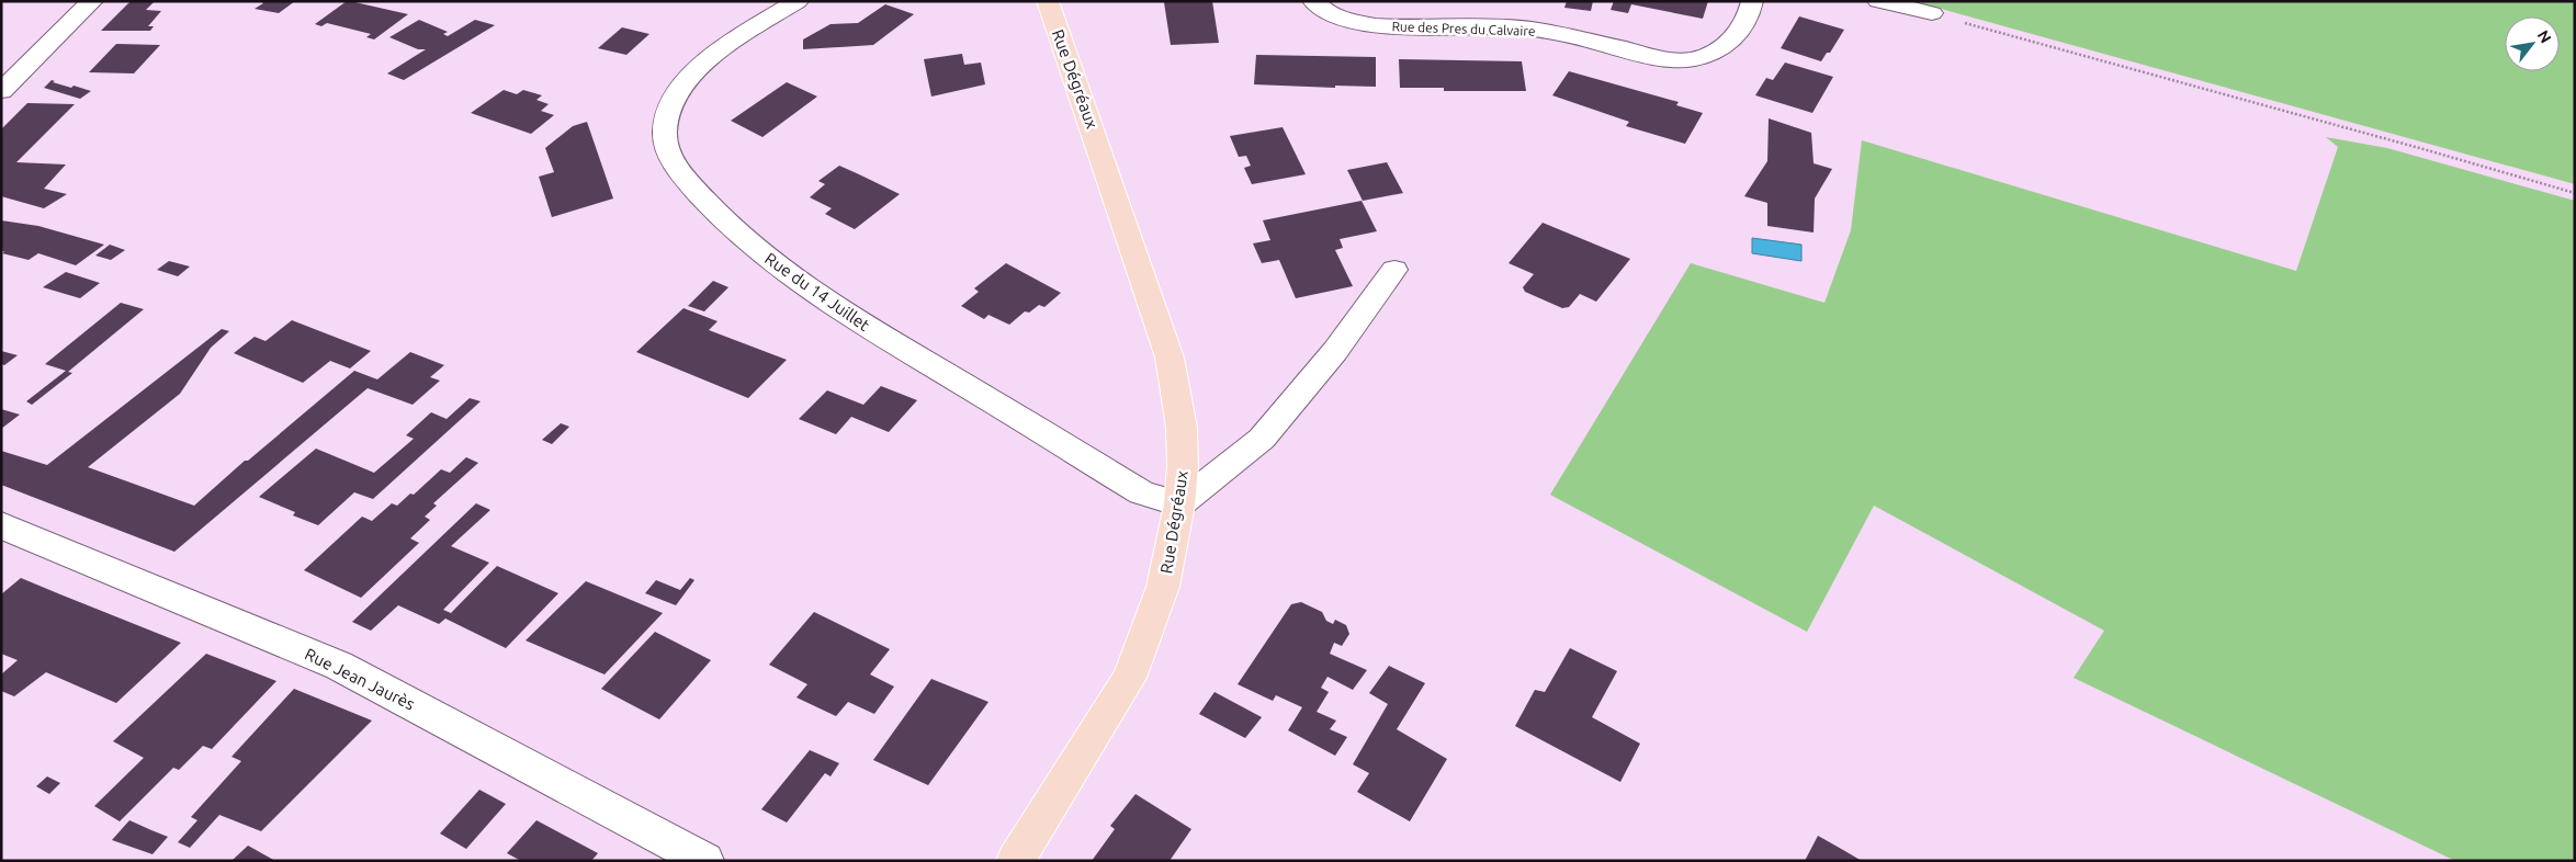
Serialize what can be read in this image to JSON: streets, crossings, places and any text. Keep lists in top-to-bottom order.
{
  "streets": {
    "main road": ["Rue Dégréaux"],
    "street": ["Rue des Pres du Calvaire", "Rue du 14 Juillet", "Rue Jean Jaurès"]
  },
  "crossings": [
    ["Rue Dégréaux", "Rue du 14 Juillet"]
  ],
  "north": "top right"
}
